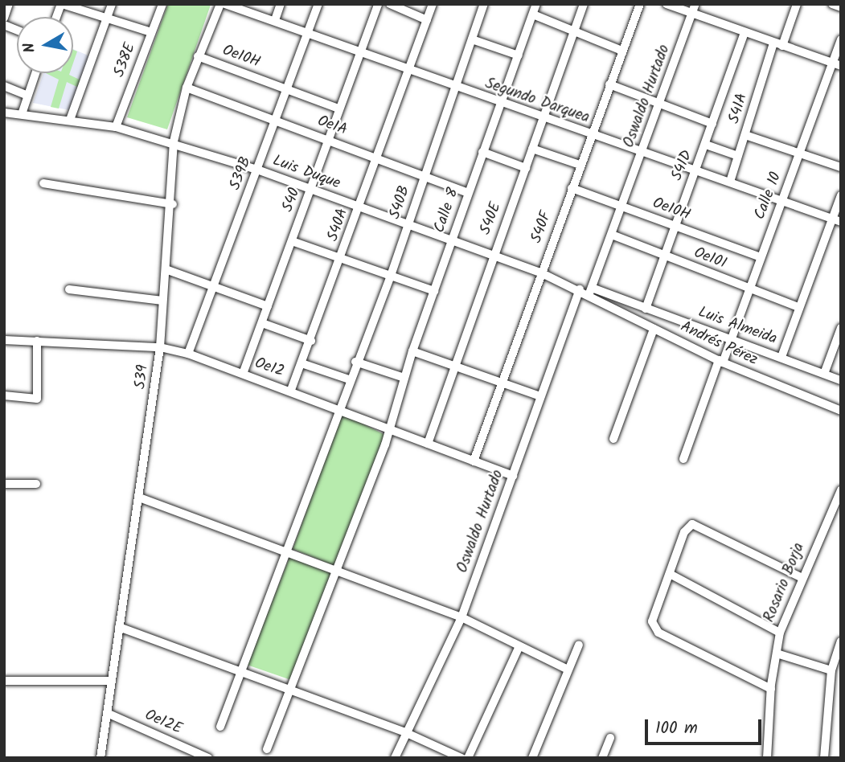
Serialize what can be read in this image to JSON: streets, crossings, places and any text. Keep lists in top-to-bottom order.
{
  "streets": {
    "street": [
      "Oe10H",
      "S38E",
      "Oswaldo Hurtado",
      "Segundo Darquea",
      "S41A",
      "Oe1A",
      "S41D",
      "Luis Duque",
      "S39B",
      "Calle 10",
      "S40",
      "S40B",
      "Calle 8",
      "S40E",
      "S40A",
      "S40F",
      "Oe10I",
      "Luis Almeida",
      "Andrés Pérez",
      "Oe12",
      "S39",
      "Rosario Borja",
      "Oe12E"
    ]
  },
  "crossings": [
    ["Oe10H", "Oswaldo Hurtado"],
    ["Oe10H", "S41D"],
    ["Oe10H", "S39B"],
    ["Oe10H", "Calle 10"],
    ["Oe10H", "S40"],
    ["Oe10H", "S40F"],
    ["Oe10H", "S39"],
    ["S38E", "Luis Duque"],
    ["Oswaldo Hurtado", "Segundo Darquea"],
    ["Oswaldo Hurtado", "Luis Duque"],
    ["Oswaldo Hurtado", "Oe10I"],
    ["Oswaldo Hurtado", "Luis Almeida"],
    ["Oswaldo Hurtado", "Andrés Pérez"],
    ["Oswaldo Hurtado", "Oe12"],
    ["Segundo Darquea", "S41A"],
    ["Segundo Darquea", "S41D"],
    ["Segundo Darquea", "S39B"],
    ["Segundo Darquea", "Calle 10"],
    ["Segundo Darquea", "S40"],
    ["Segundo Darquea", "S40B"],
    ["Segundo Darquea", "Calle 8"],
    ["Segundo Darquea", "S40E"],
    ["Segundo Darquea", "S40A"],
    ["Segundo Darquea", "S40F"],
    ["Oe1A", "S39B"],
    ["Oe1A", "S40"],
    ["Oe1A", "S40B"],
    ["Oe1A", "Calle 8"],
    ["Oe1A", "S40A"],
    ["Oe1A", "S39"],
    ["S41D", "Oe10I"],
    ["S41D", "Luis Almeida"],
    ["Luis Duque", "S39B"],
    ["Luis Duque", "S40"],
    ["Luis Duque", "S40B"],
    ["Luis Duque", "Calle 8"],
    ["Luis Duque", "S40E"],
    ["Luis Duque", "S40A"],
    ["Luis Duque", "S40F"],
    ["Luis Duque", "Luis Almeida"],
    ["Luis Duque", "Andrés Pérez"],
    ["Luis Duque", "S39"],
    ["S39B", "Oe12"],
    ["Calle 10", "Oe10I"],
    ["Calle 10", "Luis Almeida"],
    ["Calle 10", "Andrés Pérez"],
    ["S40", "Oe12"],
    ["S40B", "Oe12"],
    ["Calle 8", "Oe12"],
    ["S40E", "Oe12"],
    ["S40A", "Oe12"],
    ["S40F", "Oe12"],
    ["Luis Almeida", "Andrés Pérez"],
    ["Oe12", "S39"],
    ["S39", "Oe12E"]
  ],
  "scale_bar": "100 m",
  "north": "left"
}
